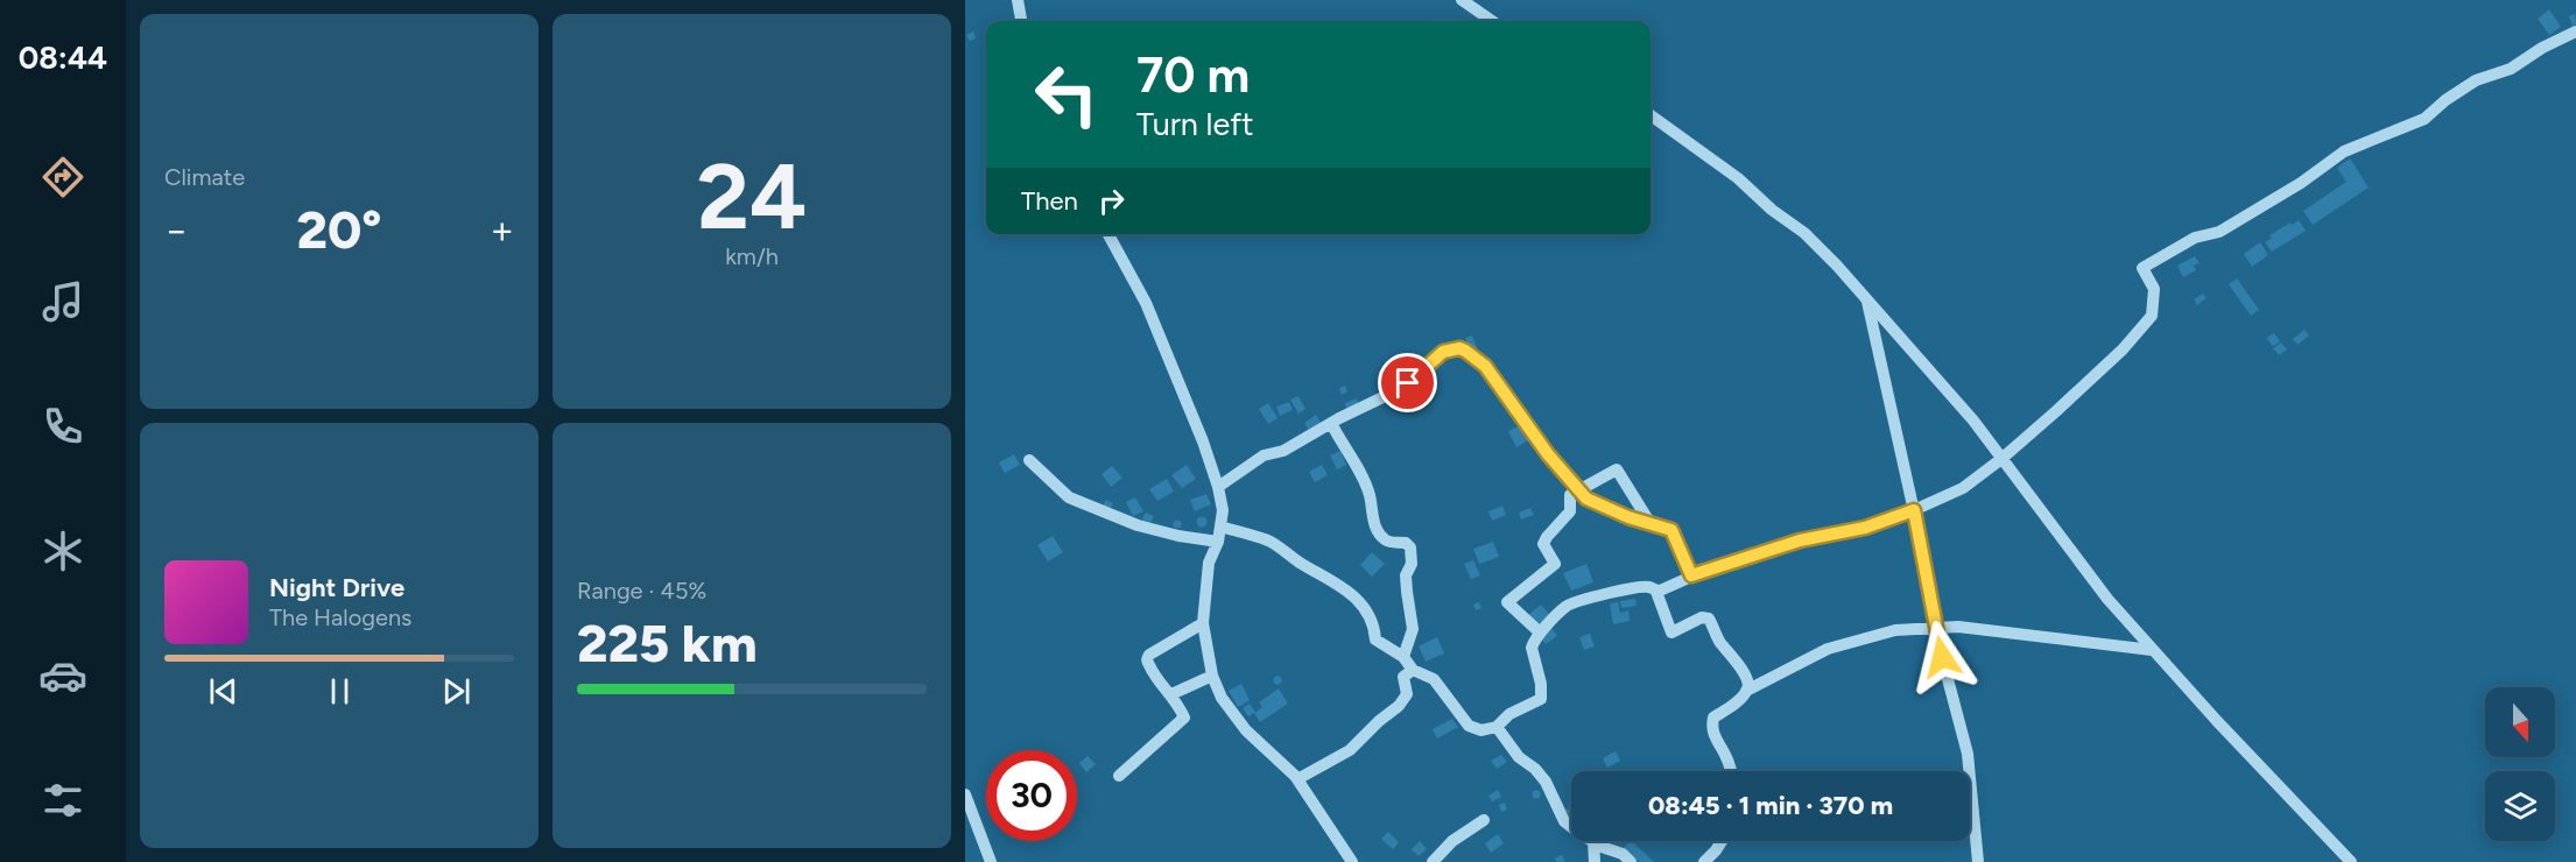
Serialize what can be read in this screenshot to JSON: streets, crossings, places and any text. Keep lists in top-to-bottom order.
{
  "north": "bottom",
  "page": {
    "tabs": "08:44",
    "tile": [
      "Climate",
      ["24", "km/h"],
      ["Range · 45%", "225 km"]
    ],
    "turn": ["70 m", "Turn left"],
    "then": "Then",
    "heat": ["−", "20°", "+"],
    "song": ["Night Drive", "The Halogens"],
    "limit": "30",
    "trip": "08:45 · 1 min · 370 m"
  }
}
